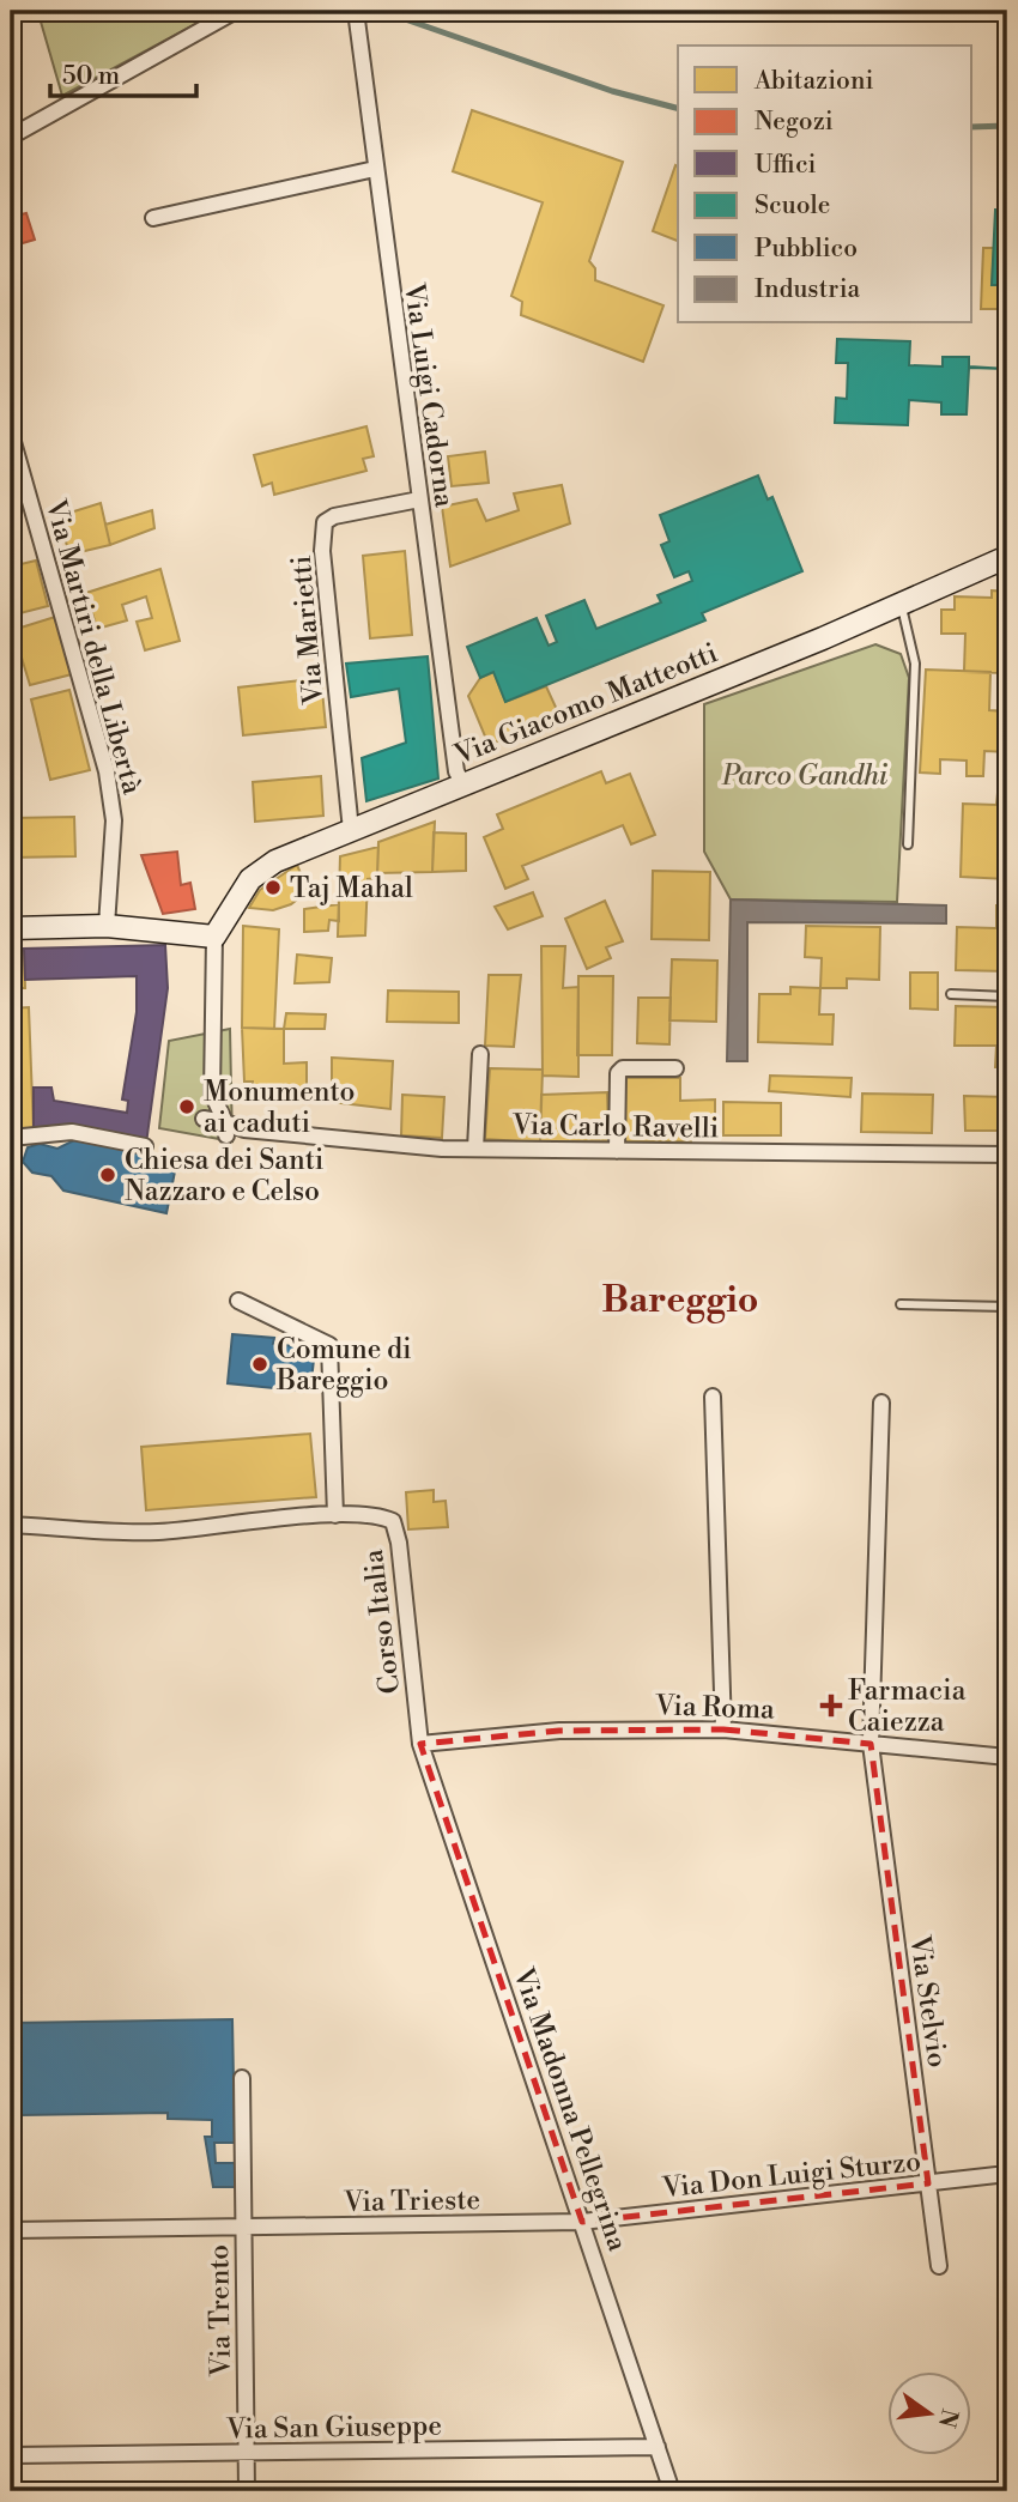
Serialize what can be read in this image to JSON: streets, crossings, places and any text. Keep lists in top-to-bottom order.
{
  "streets": {
    "street": [
      "Via Luigi Cadorna",
      "Via Marietti",
      "Via Martiri della Libertà",
      "Via Giacomo Matteotti",
      "Via Carlo Ravelli",
      "Corso Italia",
      "Via Roma",
      "Via Stelvio",
      "Via Madonna Pellegrina",
      "Via Don Luigi Sturzo",
      "Via Trieste",
      "Via Trento",
      "Via San Giuseppe"
    ]
  },
  "crossings": [
    ["Via Luigi Cadorna", "Via Marietti"],
    ["Via Luigi Cadorna", "Via Giacomo Matteotti"],
    ["Via Marietti", "Via Giacomo Matteotti"],
    ["Corso Italia", "Via Roma"],
    ["Corso Italia", "Via Madonna Pellegrina"],
    ["Via Roma", "Via Stelvio"],
    ["Via Roma", "Via Madonna Pellegrina"],
    ["Via Stelvio", "Via Don Luigi Sturzo"],
    ["Via Madonna Pellegrina", "Via Don Luigi Sturzo"],
    ["Via Madonna Pellegrina", "Via Trieste"],
    ["Via Madonna Pellegrina", "Via San Giuseppe"],
    ["Via Don Luigi Sturzo", "Via Trieste"],
    ["Via Trieste", "Via Trento"],
    ["Via Trento", "Via San Giuseppe"]
  ],
  "districts": ["Bareggio"],
  "parks": ["Parco Gandhi"],
  "places": {
    "other": [
      "Taj Mahal",
      "Monumento ai caduti",
      "Chiesa dei Santi Nazzaro e Celso",
      "Comune di Bareggio"
    ],
    "health": ["Farmacia Caiezza"]
  },
  "legend": [
    "Abitazioni",
    "Negozi",
    "Uffici",
    "Scuole",
    "Pubblico",
    "Industria"
  ],
  "scale_bar": "50 m",
  "north": "right"
}
